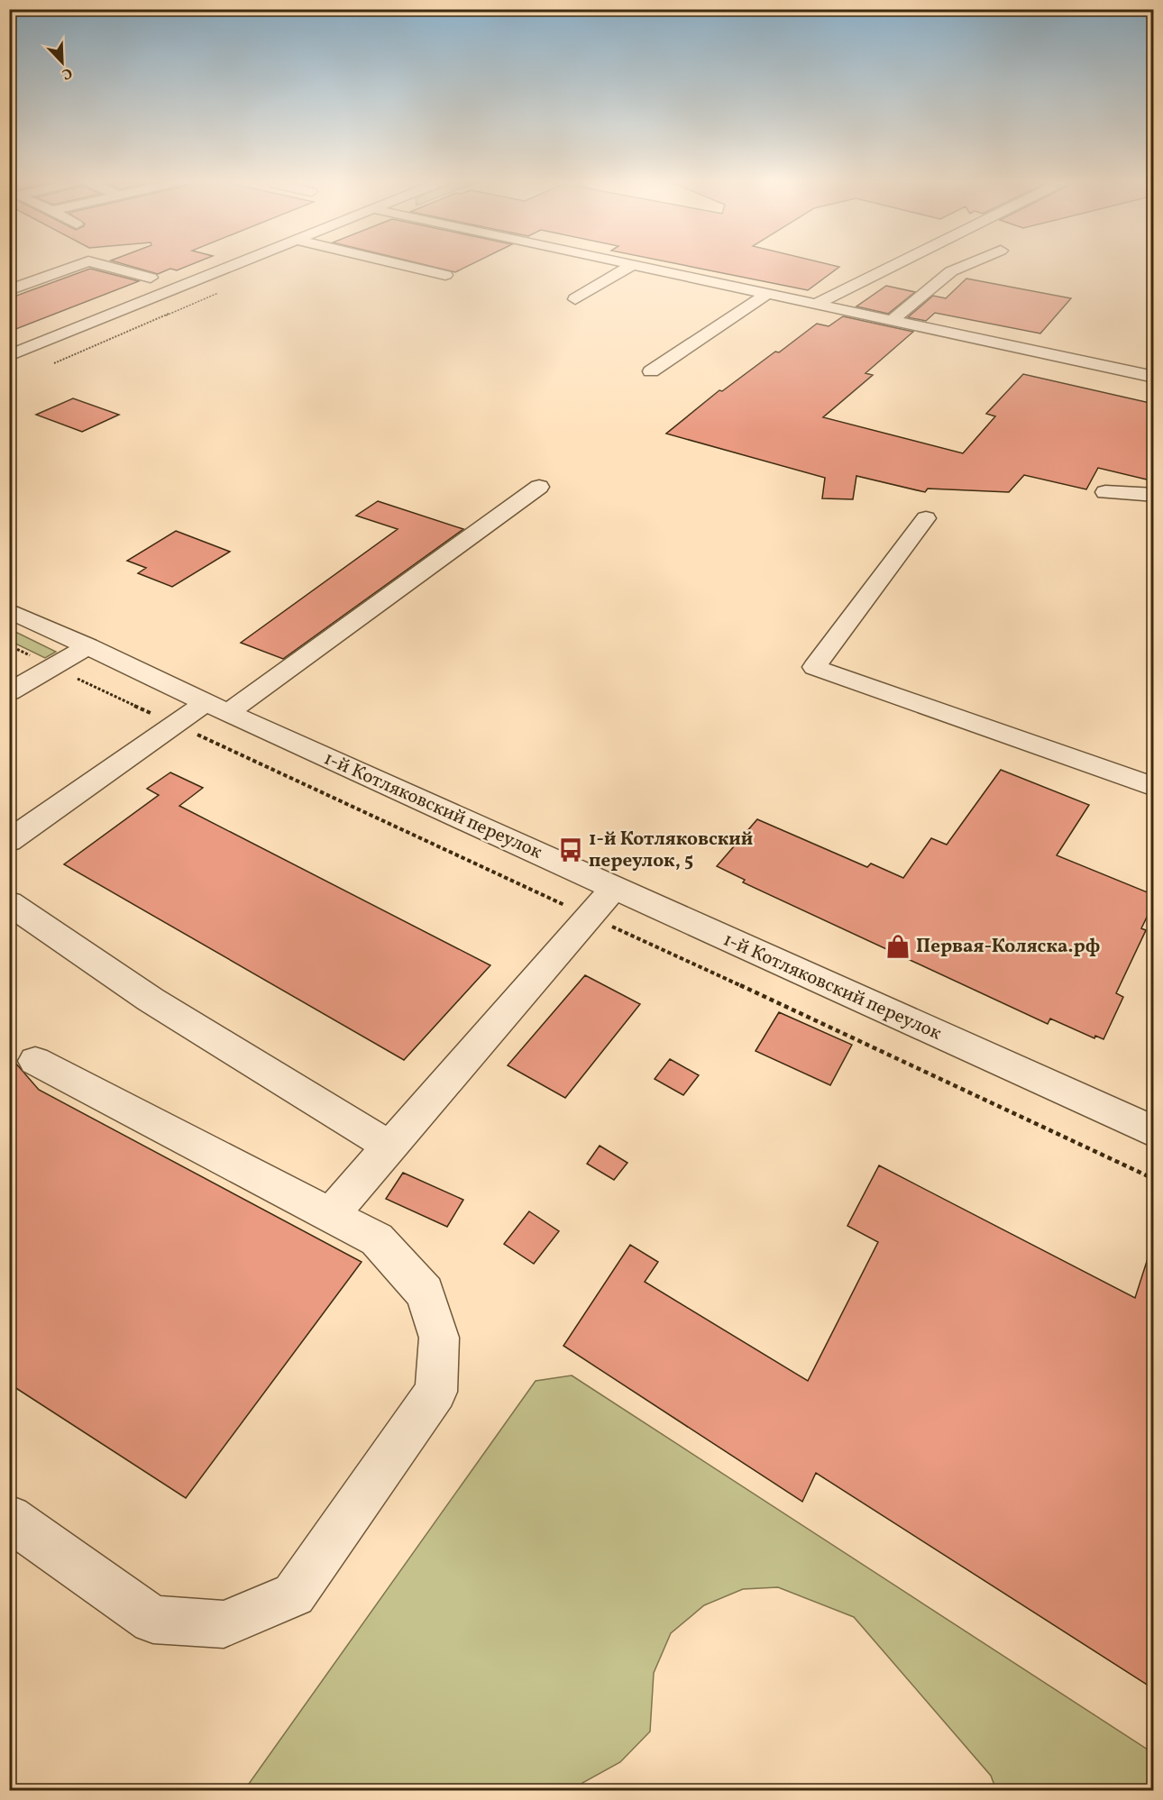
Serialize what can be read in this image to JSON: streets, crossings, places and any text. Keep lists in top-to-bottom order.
{
  "streets": {
    "street": ["1-й Котляковский переулок"]
  },
  "places": {
    "bus stop": ["1-й Котляковский переулок, 5"],
    "shop": ["Первая-Коляска.рф"]
  },
  "north": "bottom right"
}
